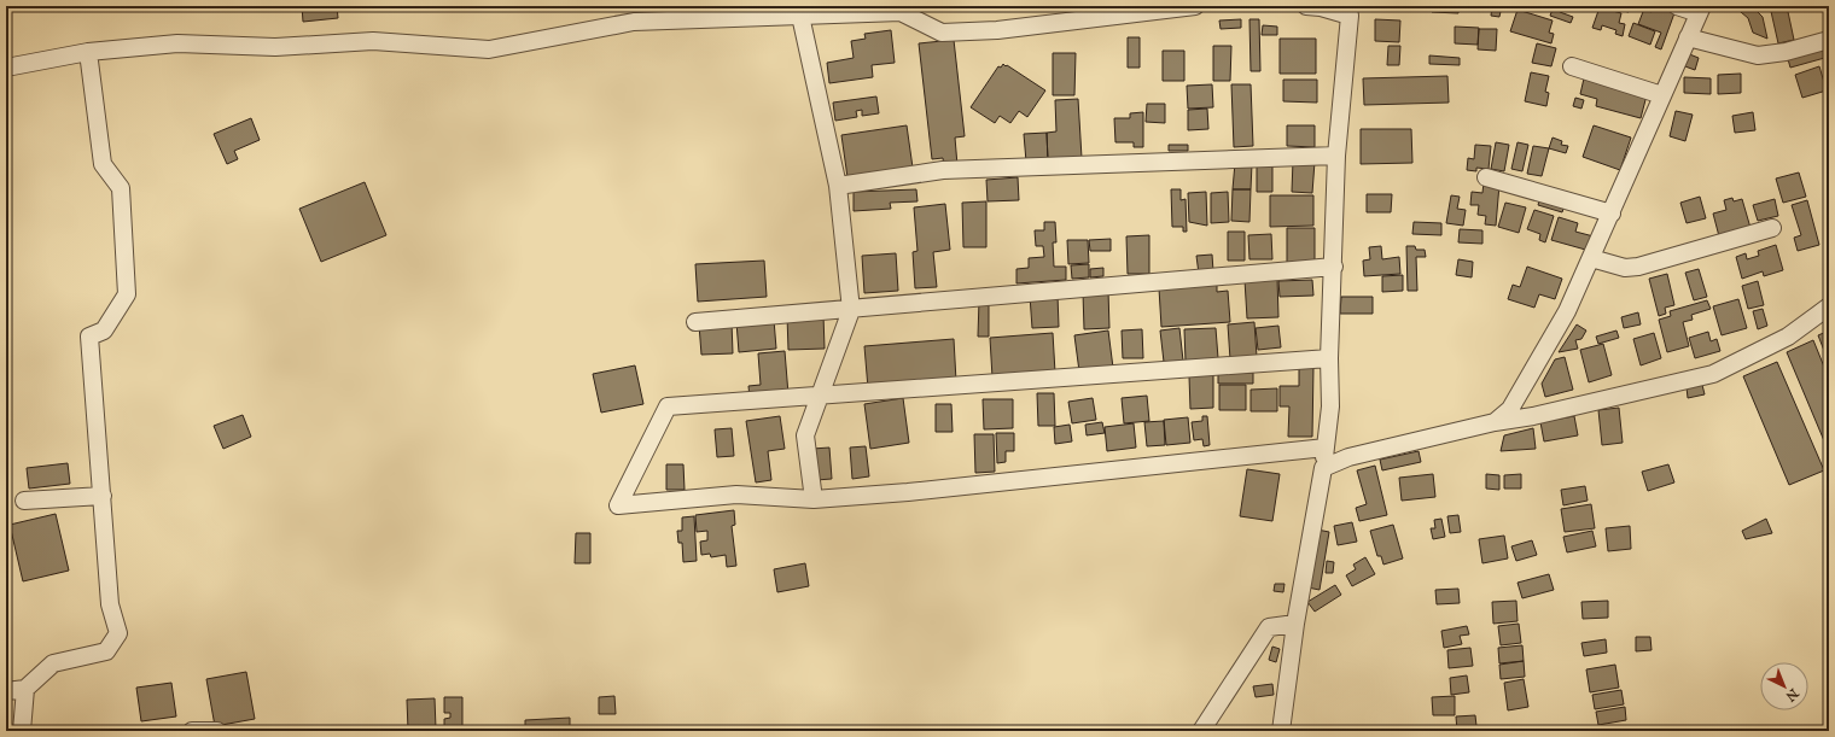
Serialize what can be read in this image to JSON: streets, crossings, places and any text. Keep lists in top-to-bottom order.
{
  "north": "bottom right"
}
